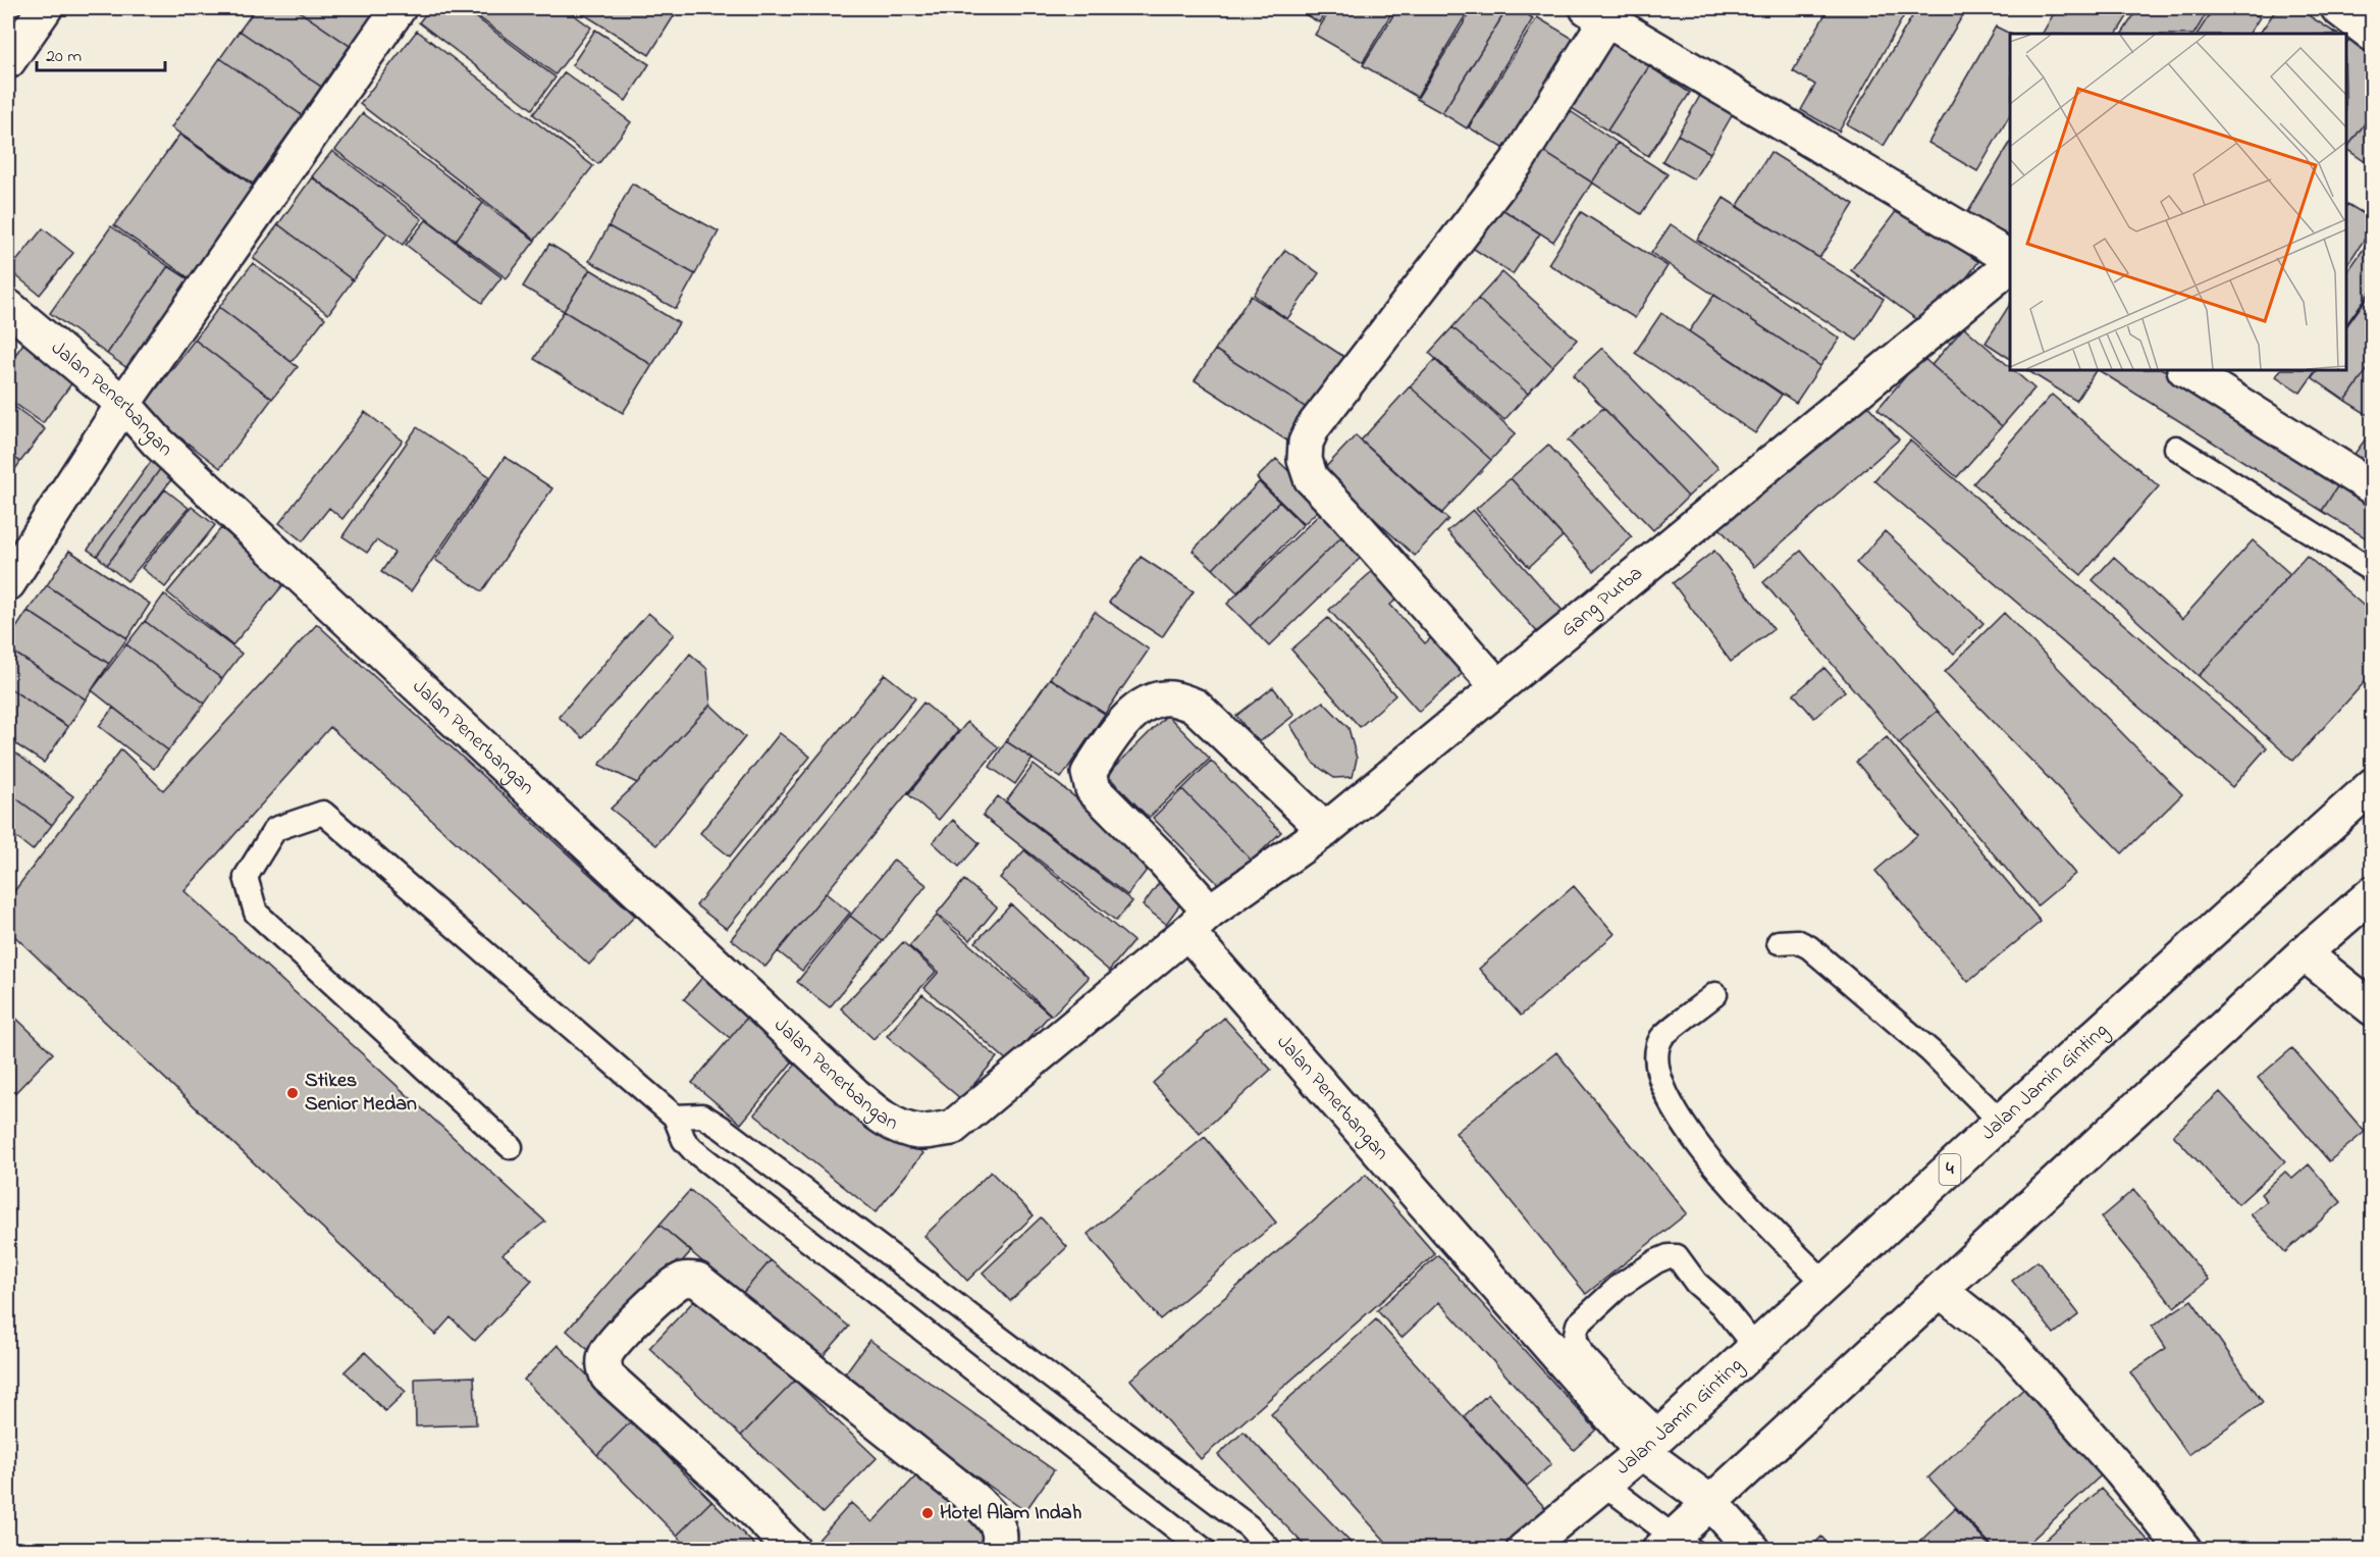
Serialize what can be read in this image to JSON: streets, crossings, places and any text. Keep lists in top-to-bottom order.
{
  "streets": {
    "main road": [
      "Jalan Penerbangan",
      "Gang Purba",
      "Jalan Jamin Ginting",
      "4"
    ]
  },
  "crossings": [
    ["Jalan Penerbangan", "Gang Purba"],
    ["Jalan Penerbangan", "Jalan Jamin Ginting"]
  ],
  "places": ["Stikes Senior Medan", "Hotel Alam Indah"],
  "scale_bar": "20 m"
}
